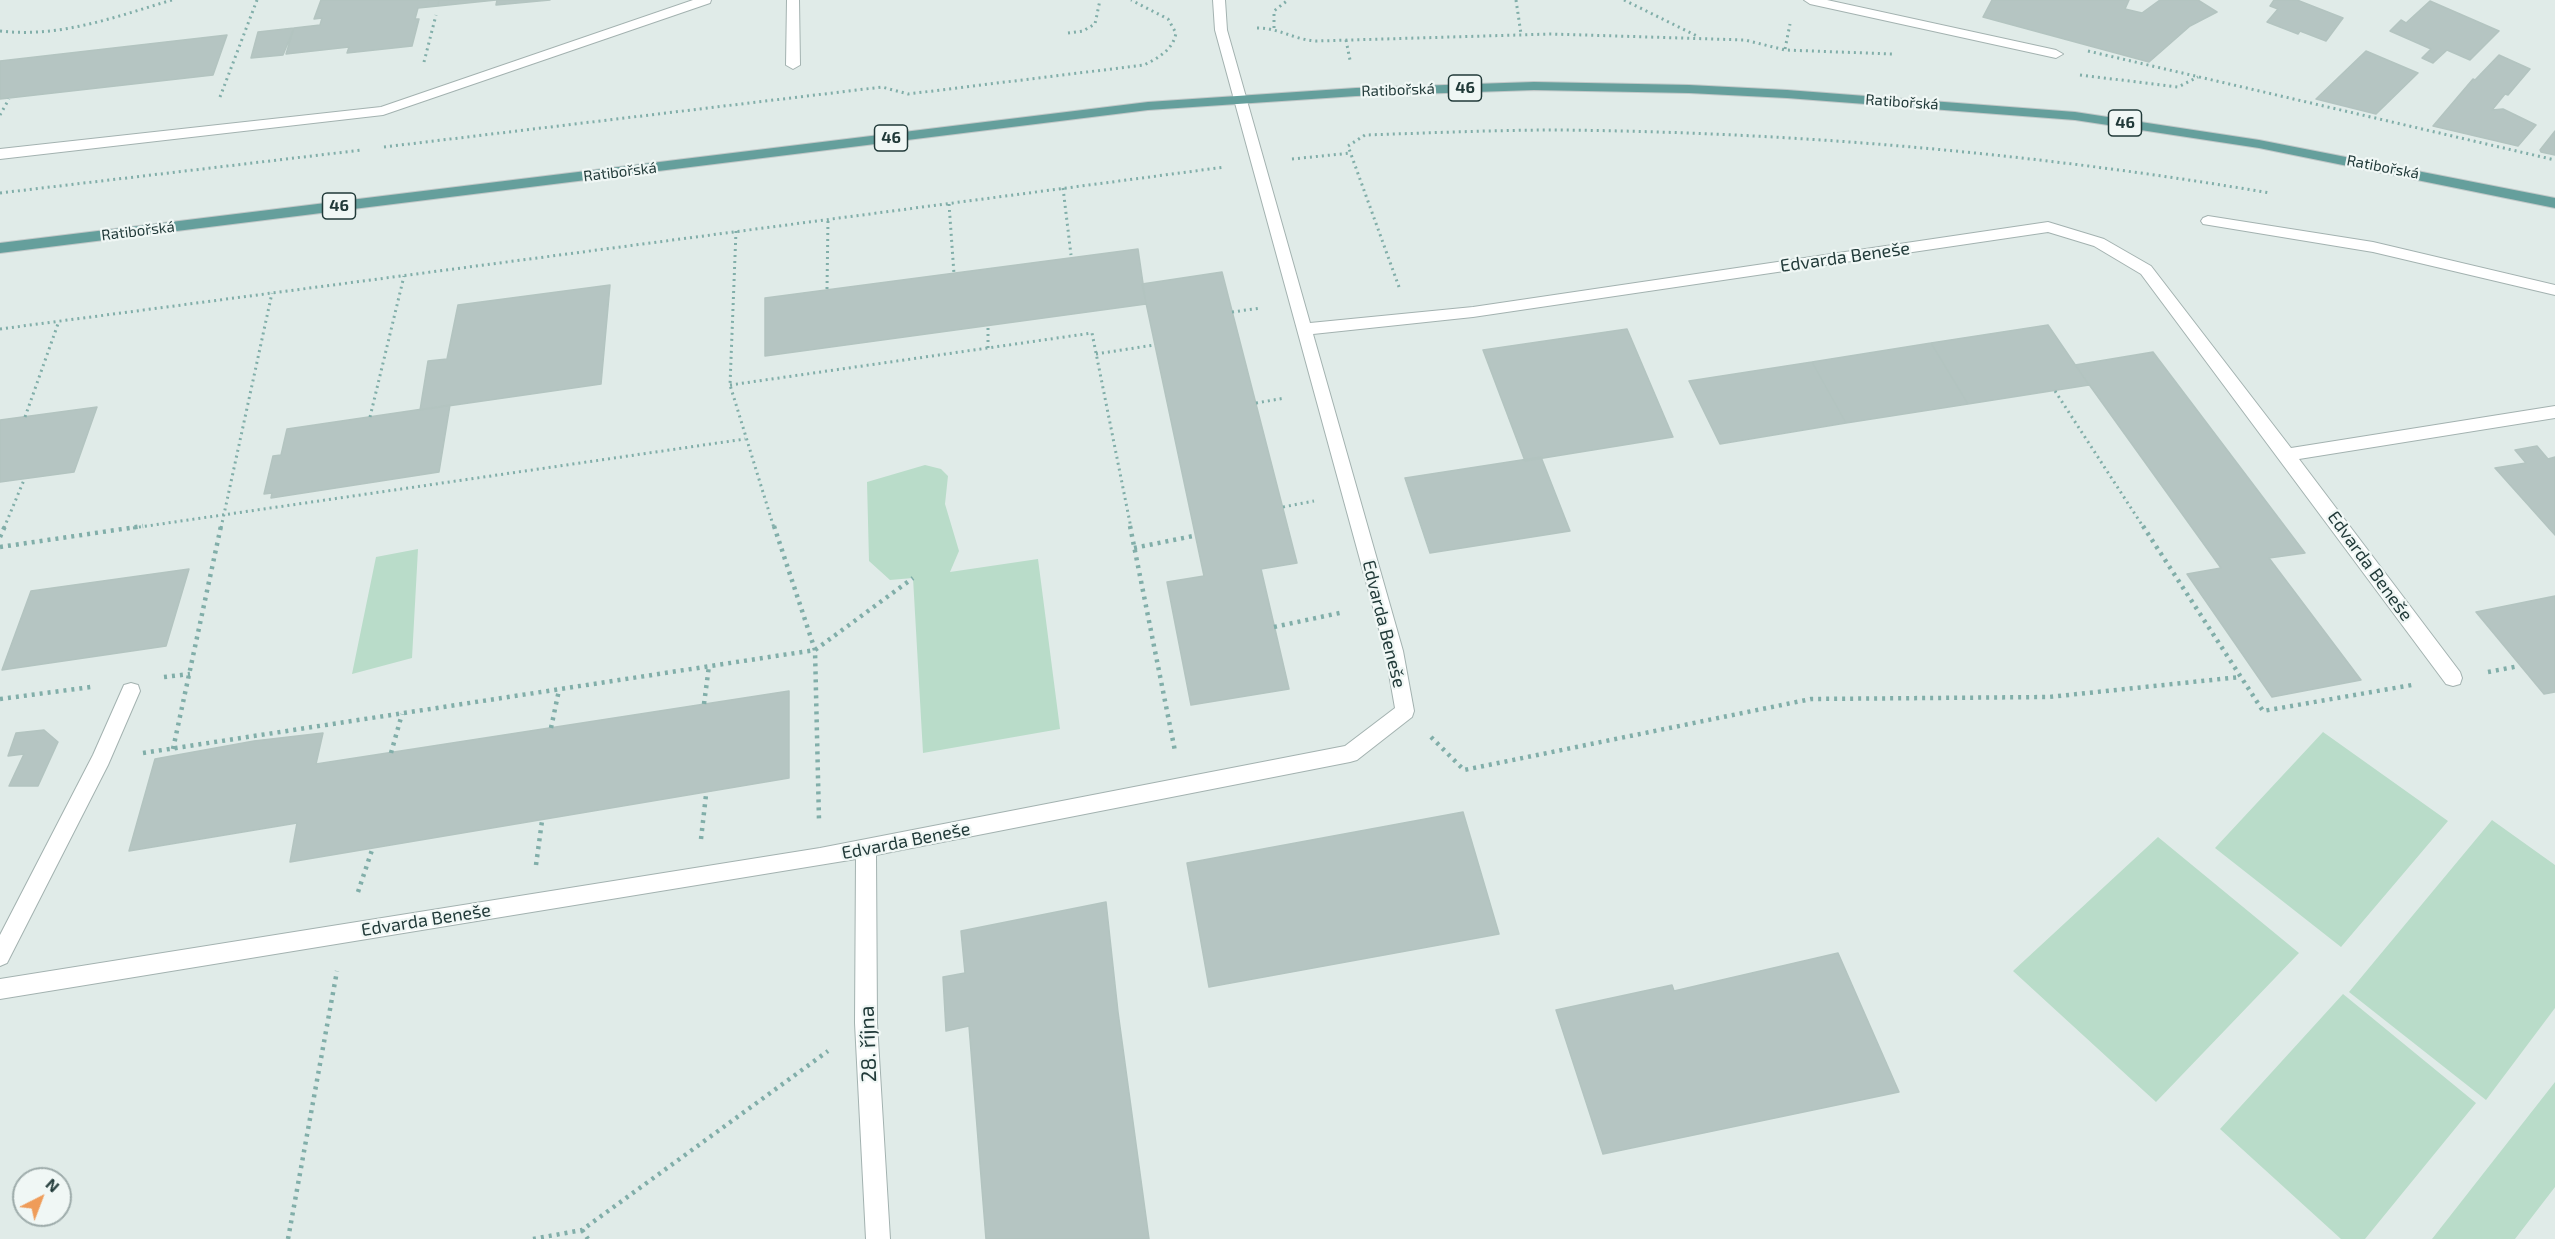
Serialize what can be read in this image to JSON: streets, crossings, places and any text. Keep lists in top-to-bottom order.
{
  "streets": {
    "main road": ["46", "Ratibořská"],
    "street": ["Edvarda Beneše", "28. října"]
  },
  "crossings": [
    ["Ratibořská", "Edvarda Beneše"],
    ["Edvarda Beneše", "28. října"]
  ],
  "north": "top right"
}
